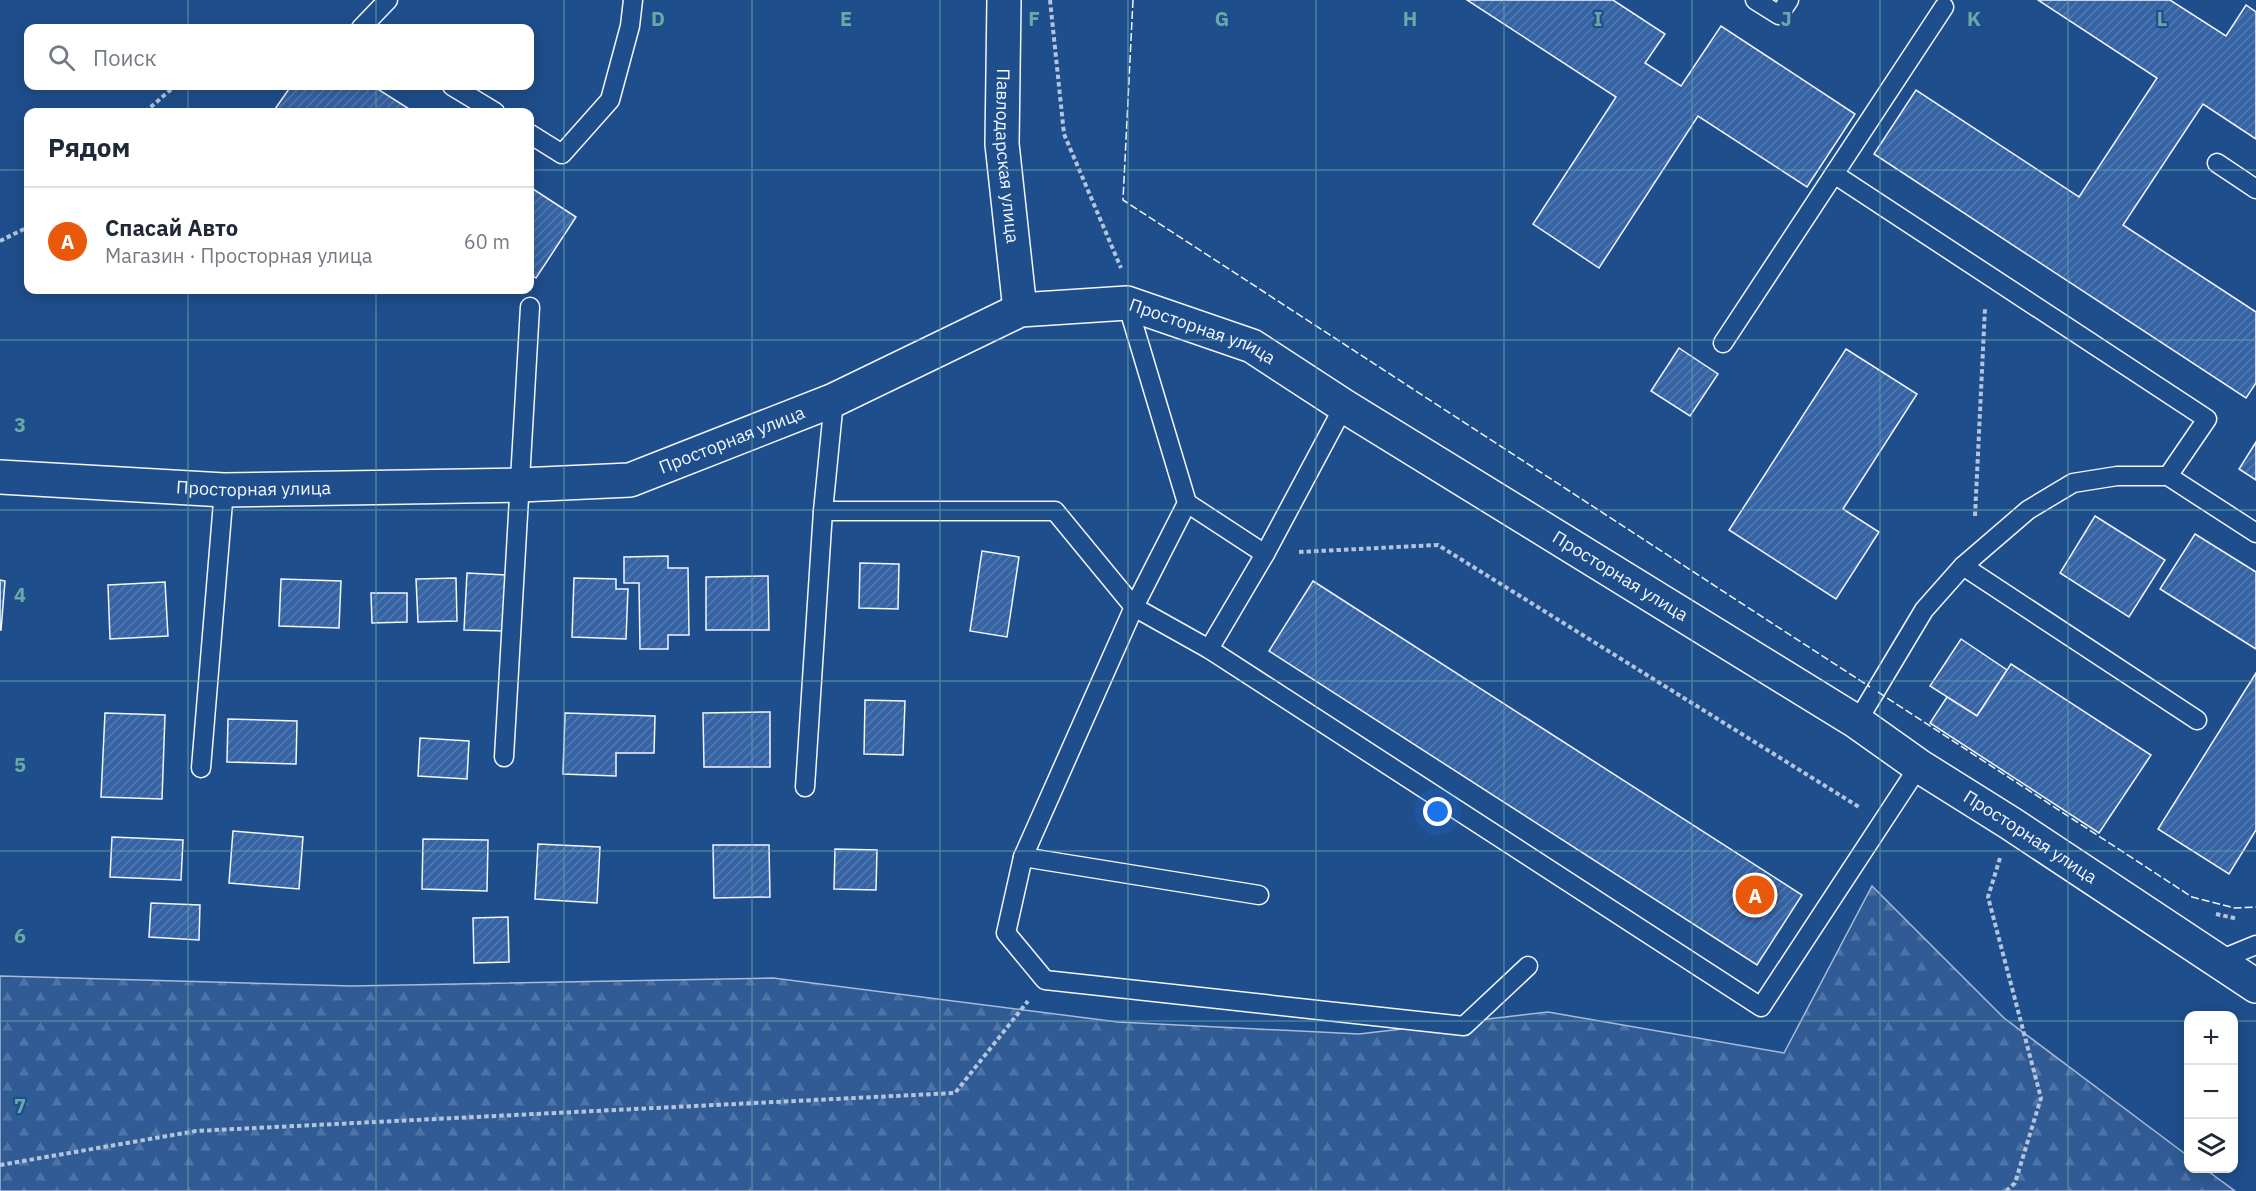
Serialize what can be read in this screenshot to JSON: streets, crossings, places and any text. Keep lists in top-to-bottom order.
{
  "streets": {
    "street": ["Павлодарская улица", "Просторная улица"]
  },
  "crossings": [
    ["Павлодарская улица", "Просторная улица"]
  ],
  "page": {
    "search": "Поиск",
    "heading": "Рядом",
    "list": [
      {
        "mark": "A",
        "name": "Спасай Авто",
        "note": "Магазин · Просторная улица",
        "value": "60 m"
      }
    ],
    "pins": "A",
    "map_buttons": ["+", "−"]
  },
  "grid": {
    "columns": [
      "D",
      "E",
      "F",
      "G",
      "H",
      "I",
      "J",
      "K",
      "L"
    ],
    "rows": [
      "3",
      "4",
      "5",
      "6",
      "7"
    ]
  }
}
